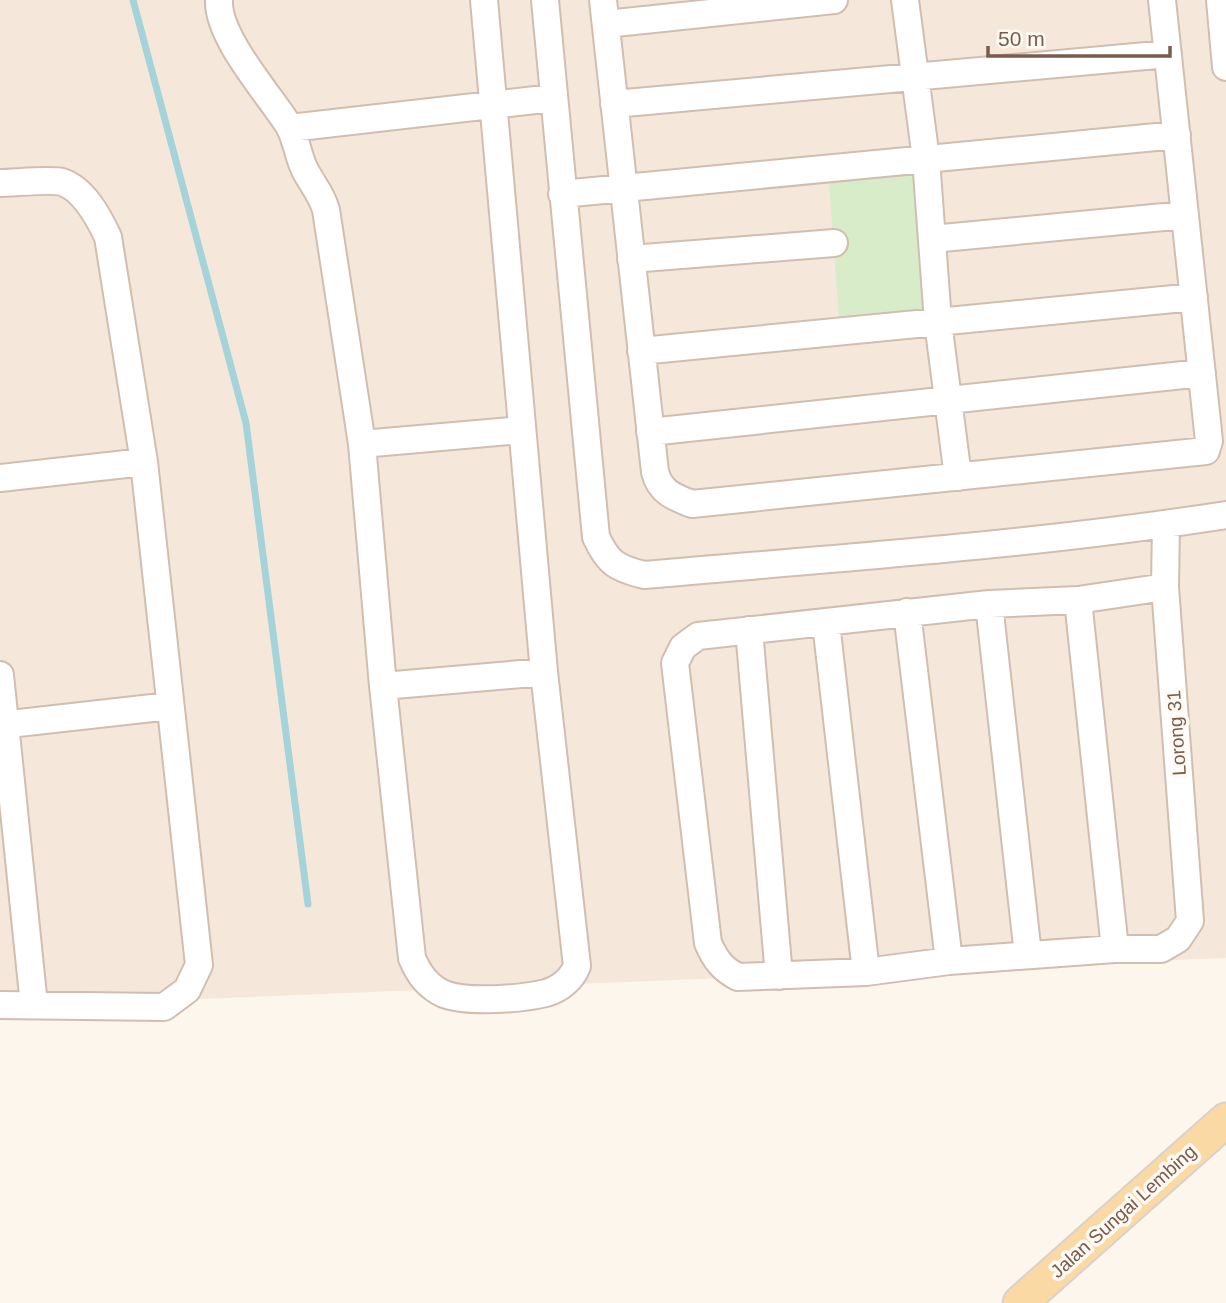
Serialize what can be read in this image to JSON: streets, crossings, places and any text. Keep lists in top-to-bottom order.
{
  "streets": {
    "main road": ["Jalan Sungai Lembing"],
    "street": ["Lorong 31"]
  },
  "scale_bar": "50 m"
}
